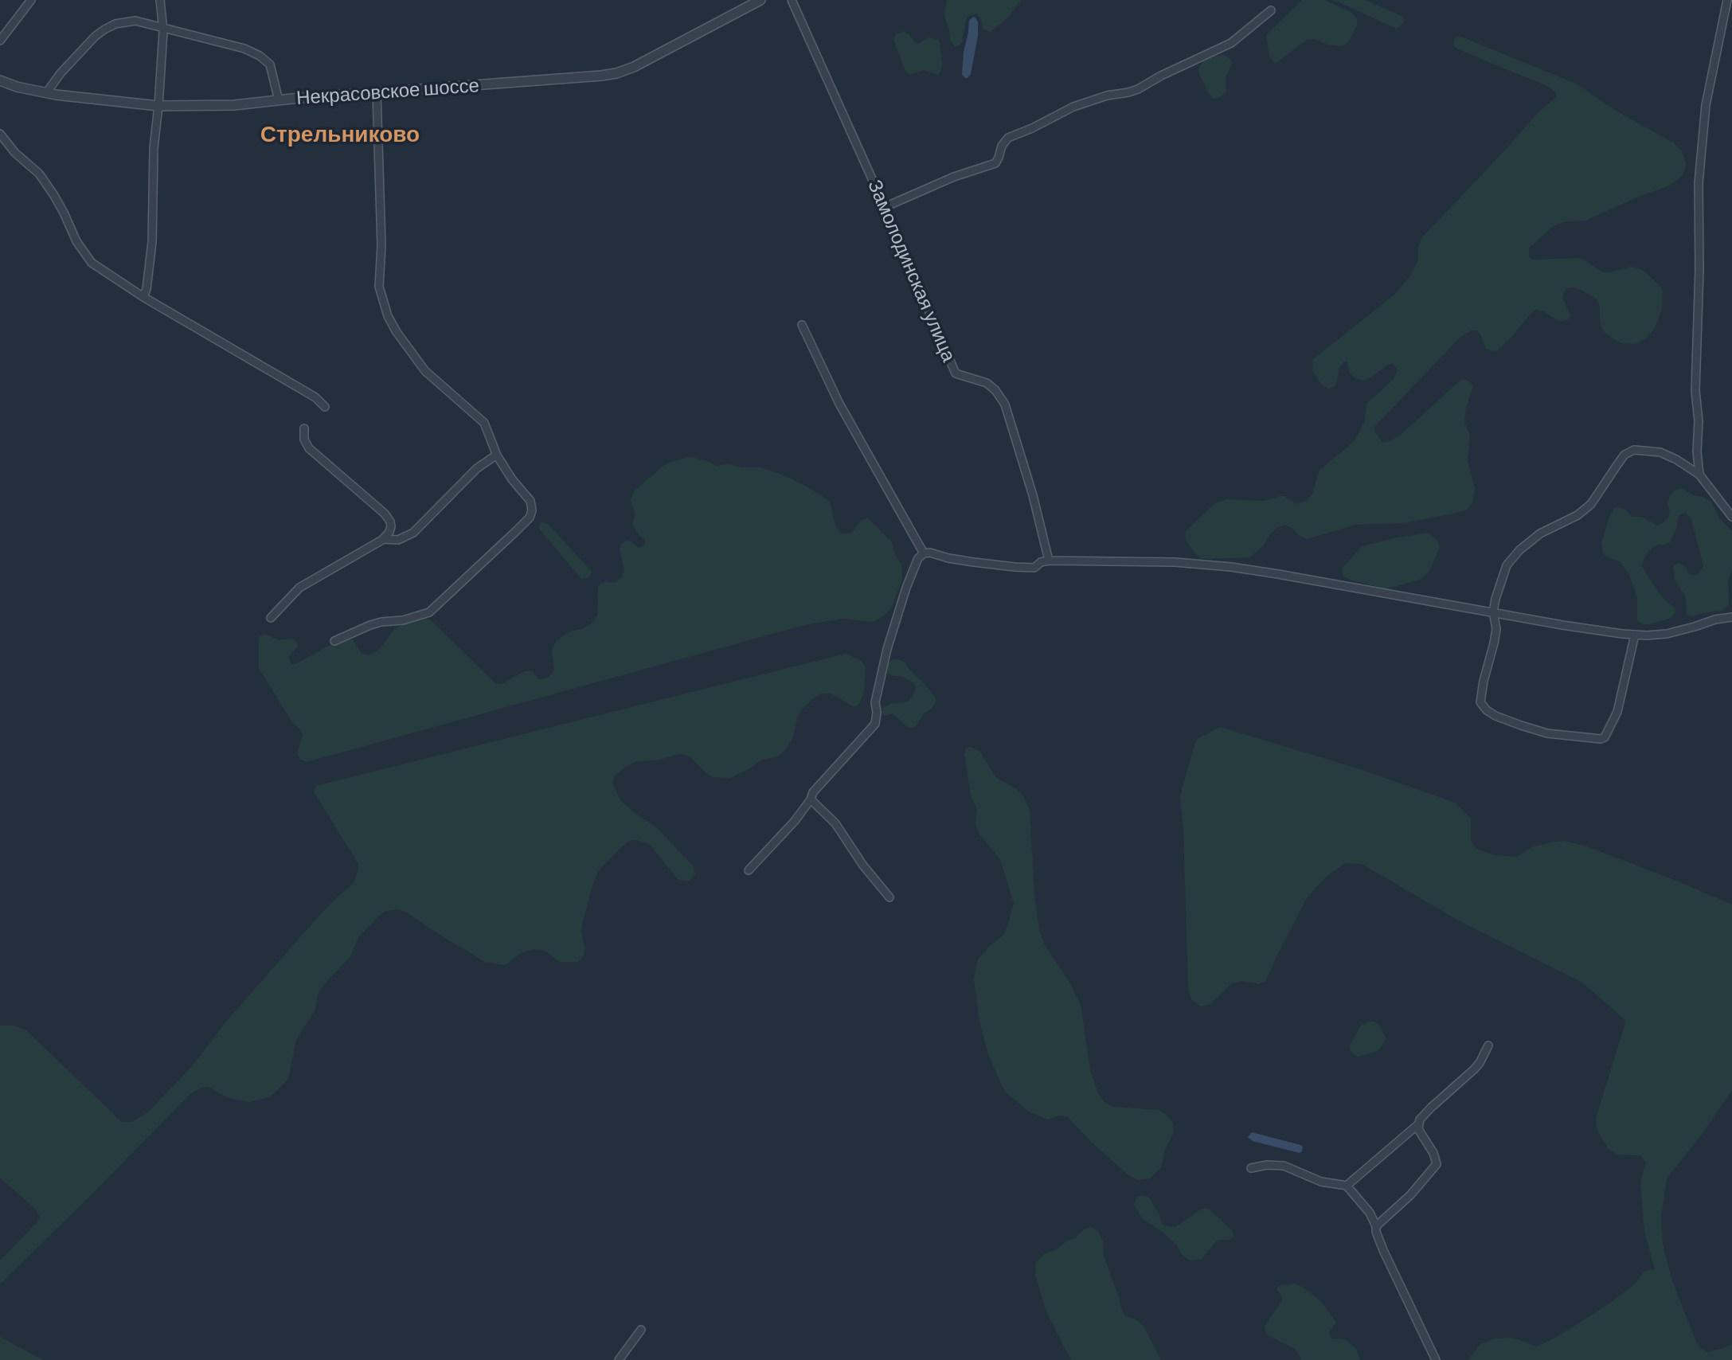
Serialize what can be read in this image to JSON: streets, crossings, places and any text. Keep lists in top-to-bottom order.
{
  "streets": {
    "street": ["Некрасовское шоссе", "Замолодинская улица"]
  },
  "districts": ["Стрельниково"]
}
